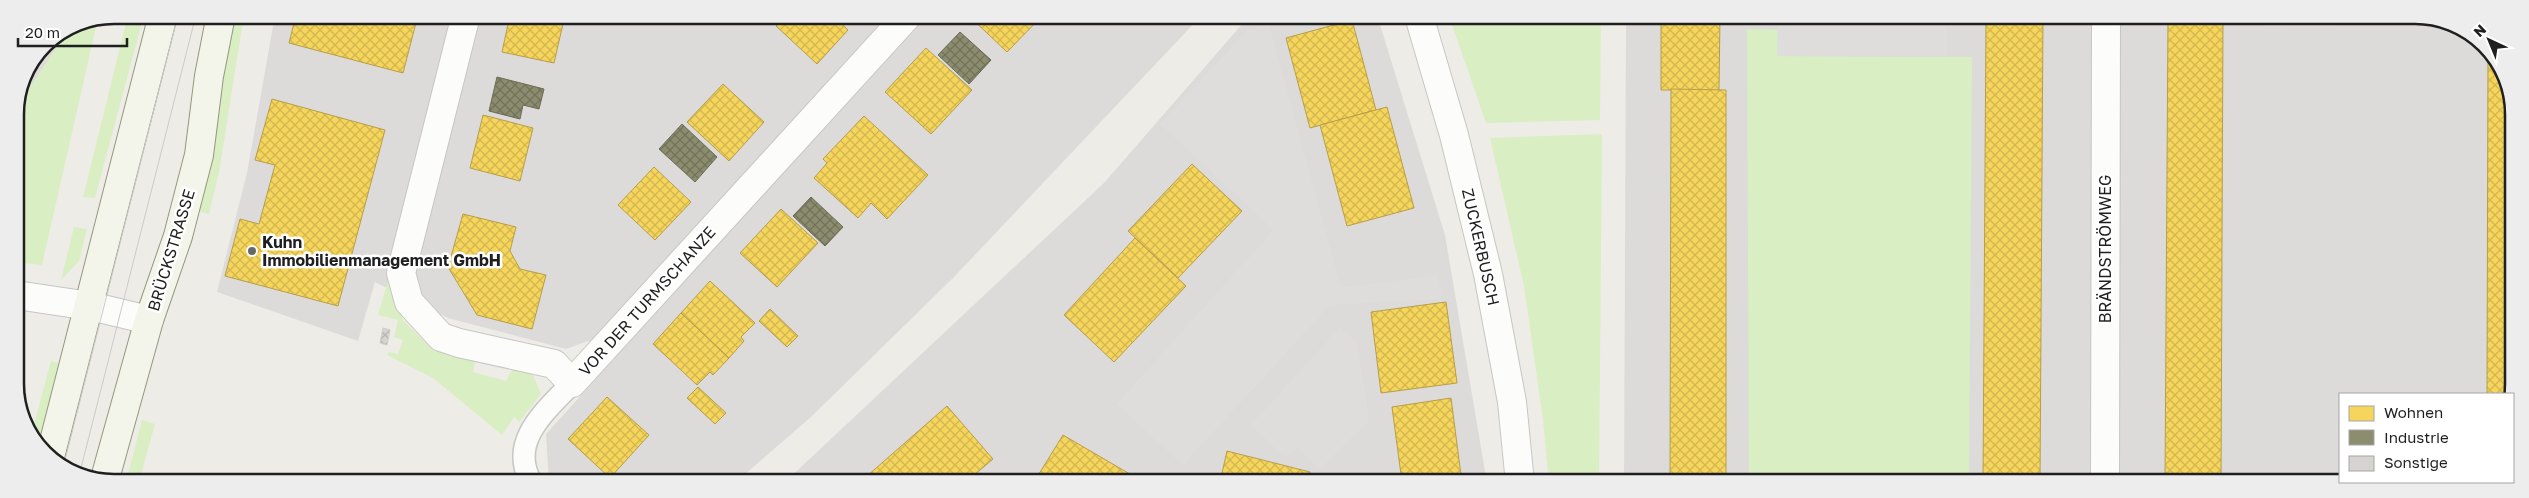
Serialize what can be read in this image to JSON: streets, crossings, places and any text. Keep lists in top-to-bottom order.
{
  "streets": {
    "main road": ["BRÜCKSTRASSE"],
    "street": ["ZUCKERBUSCH", "BRÄNDSTRÖMWEG", "VOR DER TURMSCHANZE"]
  },
  "places": ["Kuhn Immobilienmanagement GmbH"],
  "legend": ["Wohnen", "Industrie", "Sonstige"],
  "scale_bar": "20 m",
  "north": "top left"
}
